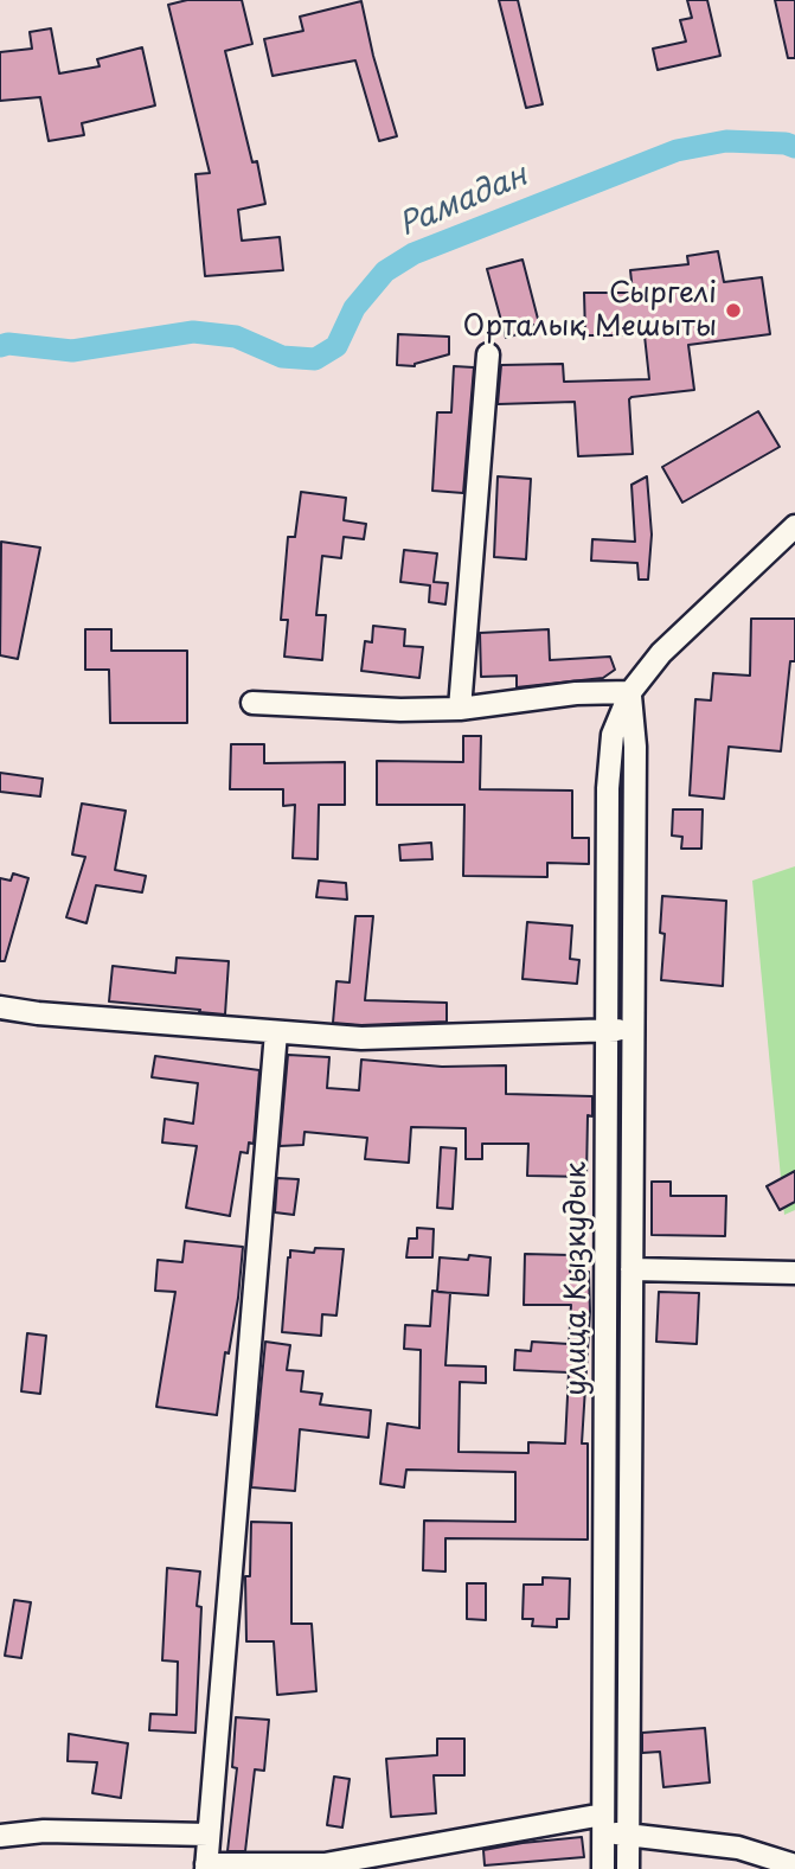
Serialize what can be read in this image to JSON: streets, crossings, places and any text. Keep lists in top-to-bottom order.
{
  "streets": {
    "street": ["улица Кызкудык"]
  },
  "water": ["Рамадан"],
  "places": ["Сыргелі Орталық Мешыты"]
}
